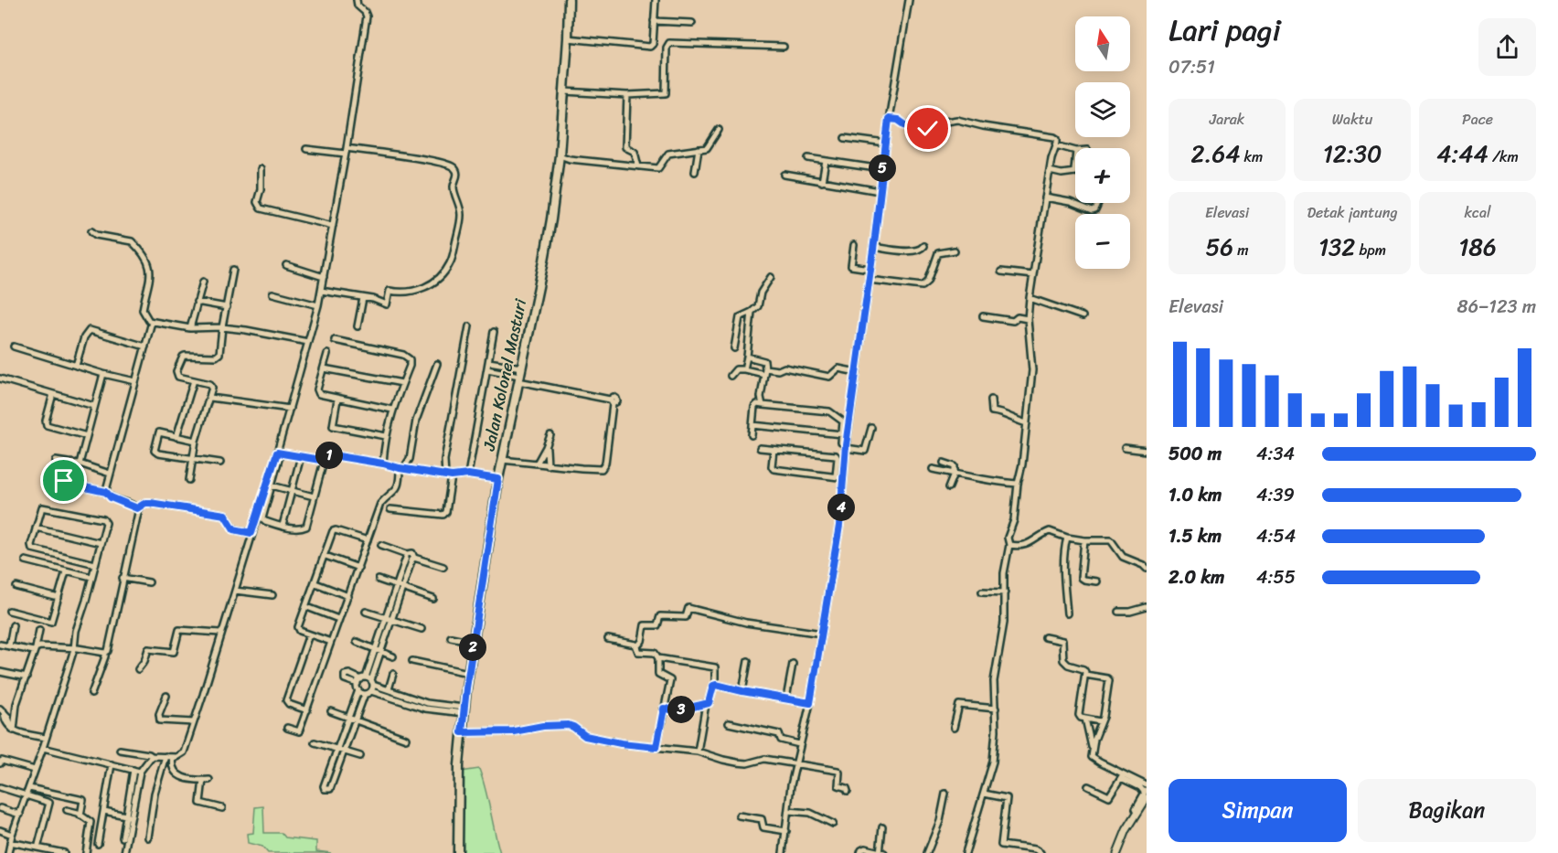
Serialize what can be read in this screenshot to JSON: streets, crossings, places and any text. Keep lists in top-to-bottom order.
{
  "streets": {
    "main road": ["Jalan Kolonel Masturi"]
  },
  "north": "top",
  "page": {
    "heading": ["Lari pagi", "07:51"],
    "map_buttons": ["+", "−"],
    "stats": [
      ["Jarak", "2.64 km"],
      ["Waktu", "12:30"],
      ["Pace", "4:44 /km"],
      ["Elevasi", "56 m"],
      ["Detak jantung", "132 bpm"],
      ["kcal", "186"]
    ],
    "pins": [
      "5",
      "1",
      "4",
      "2",
      "3"
    ],
    "chart": ["Elevasi", "86–123 m"],
    "list": [
      {
        "name": "500 m",
        "note": "4:34"
      },
      {
        "name": "1.0 km",
        "note": "4:39"
      },
      {
        "name": "1.5 km",
        "note": "4:54"
      },
      {
        "name": "2.0 km",
        "note": "4:55"
      }
    ],
    "buttons": ["Simpan", "Bagikan"]
  }
}
